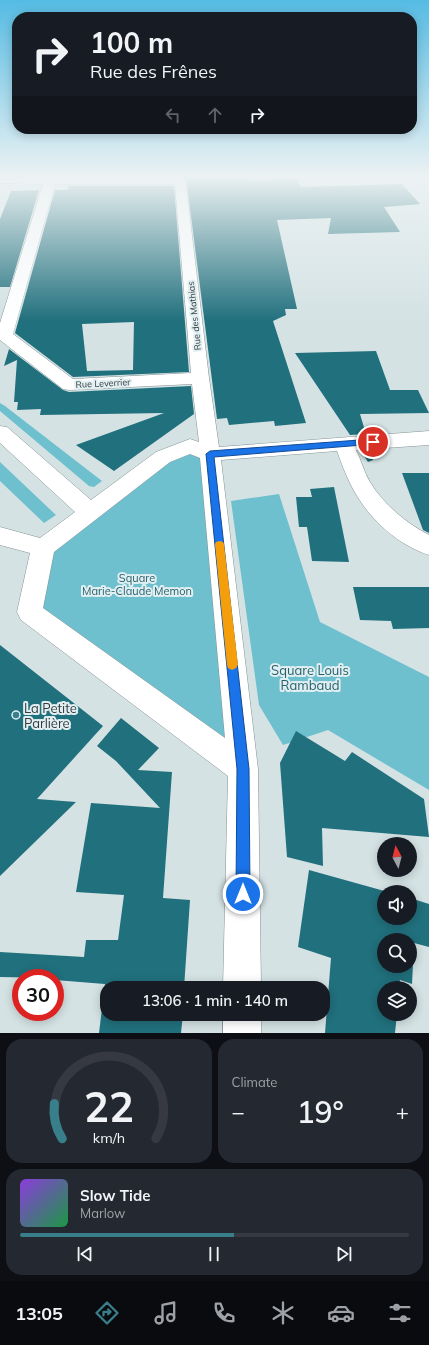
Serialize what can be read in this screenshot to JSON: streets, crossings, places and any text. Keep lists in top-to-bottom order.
{
  "streets": {
    "street": ["Rue des Mathias", "Rue Leverrier"]
  },
  "crossings": [
    ["Rue des Mathias", "Rue Leverrier"]
  ],
  "parks": ["Square Marie-Claude Memon", "Square Louis Rambaud"],
  "places": ["La Petite Parlière"],
  "north": "top",
  "page": {
    "turn": ["100 m", "Rue des Frênes"],
    "limit": "30",
    "trip": "13:06 · 1 min · 140 m",
    "tile": "Climate",
    "heat": ["−", "19°", "+"],
    "song": ["Slow Tide", "Marlow"],
    "tabs": "13:05",
    "gauge": ["22", "km/h"]
  }
}
